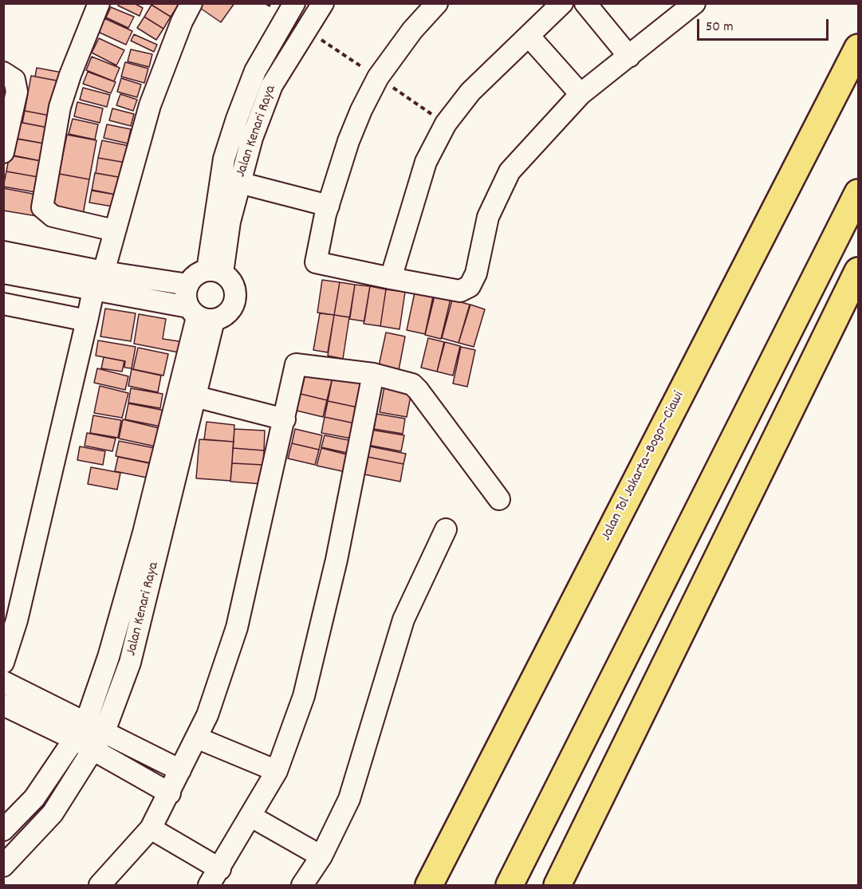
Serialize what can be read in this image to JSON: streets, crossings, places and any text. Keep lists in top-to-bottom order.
{
  "streets": {
    "highway": ["Jalan Tol Jakarta–Bogor–Ciawi"],
    "street": ["Jalan Kenari Raya"]
  },
  "scale_bar": "50 m"
}
